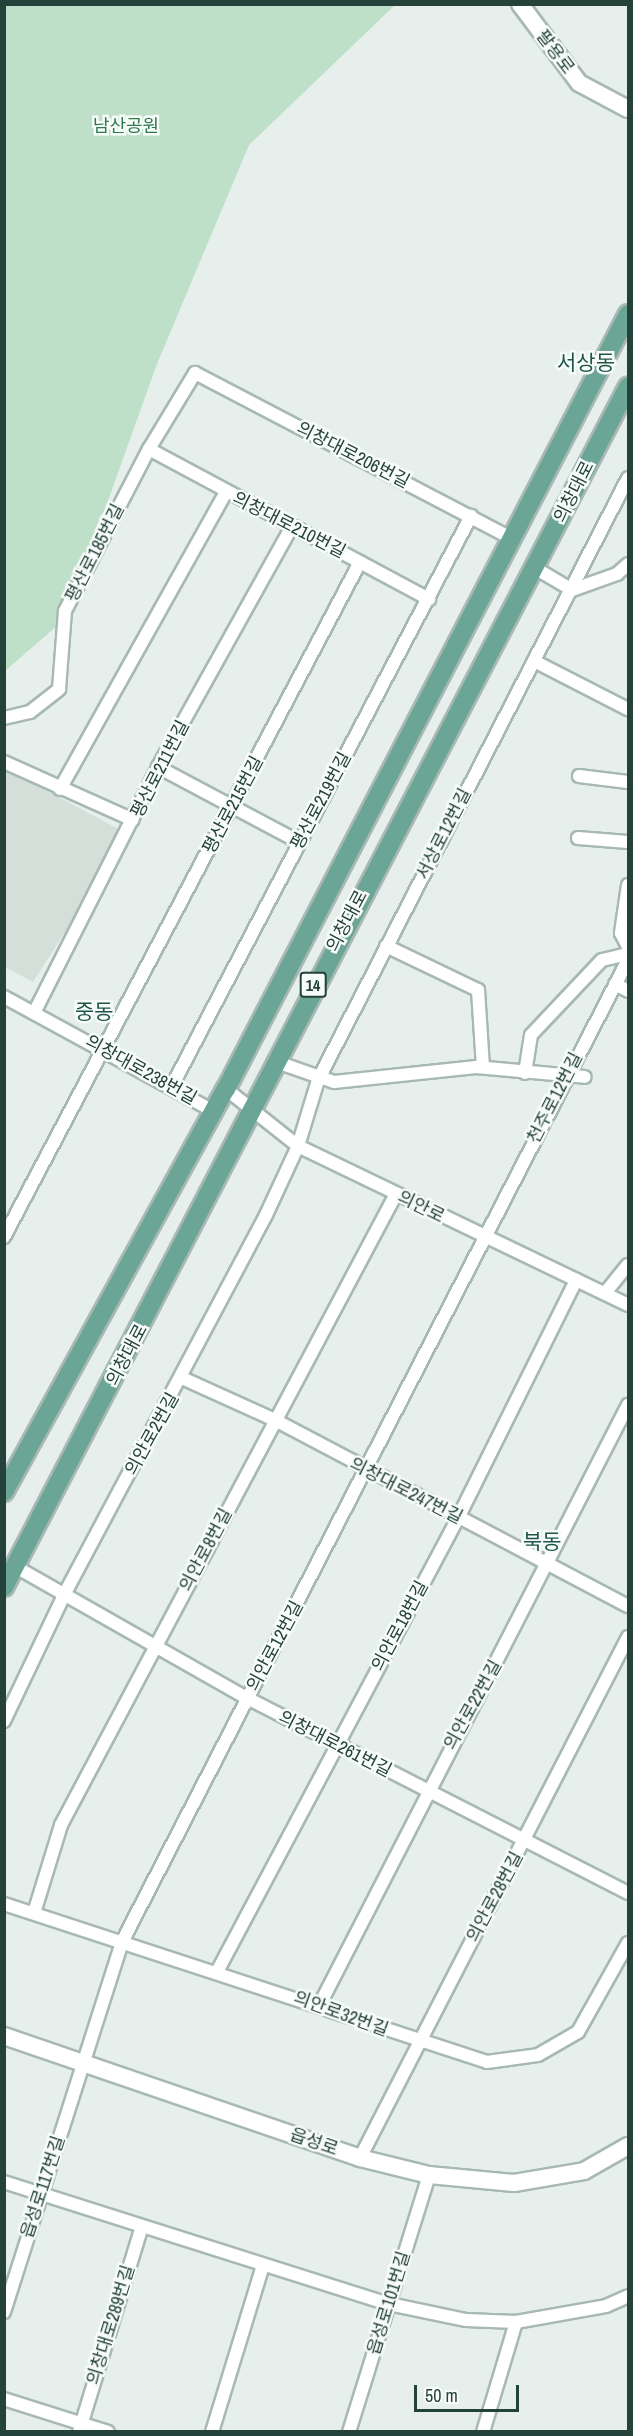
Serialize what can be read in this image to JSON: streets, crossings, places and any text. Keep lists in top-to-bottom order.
{
  "streets": {
    "main road": [
      "팔용로",
      "의창대로",
      "14",
      "읍성로"
    ],
    "street": [
      "의창대로206번길",
      "의창대로210번길",
      "평산로185번길",
      "평산로211번길",
      "평산로219번길",
      "평산로215번길",
      "서상로12번길",
      "의창대로238번길",
      "천주로12번길",
      "의안로",
      "의안로2번길",
      "의창대로247번길",
      "의안로8번길",
      "의안로18번길",
      "의안로12번길",
      "의안로22번길",
      "의창대로261번길",
      "의안로28번길",
      "의안로32번길",
      "읍성로117번길",
      "읍성로101번길",
      "의창대로289번길"
    ]
  },
  "crossings": [
    ["의창대로206번길", "의창대로"],
    ["의창대로206번길", "평산로185번길"],
    ["의창대로206번길", "평산로219번길"],
    ["의창대로", "의창대로238번길"],
    ["의창대로", "의안로"],
    ["의창대로", "의창대로261번길"],
    ["의창대로210번길", "평산로185번길"],
    ["의창대로210번길", "평산로211번길"],
    ["의창대로210번길", "평산로219번길"],
    ["의창대로210번길", "평산로215번길"],
    ["평산로211번길", "의창대로238번길"],
    ["평산로219번길", "의창대로238번길"],
    ["평산로215번길", "의창대로238번길"],
    ["서상로12번길", "의안로"],
    ["서상로12번길", "의안로2번길"],
    ["천주로12번길", "의안로"],
    ["천주로12번길", "의안로12번길"],
    ["의안로", "의안로2번길"],
    ["의안로", "의안로8번길"],
    ["의안로", "의안로18번길"],
    ["의안로", "의안로12번길"],
    ["의안로2번길", "의창대로247번길"],
    ["의안로2번길", "의창대로261번길"],
    ["의창대로247번길", "의안로8번길"],
    ["의창대로247번길", "의안로18번길"],
    ["의창대로247번길", "의안로12번길"],
    ["의창대로247번길", "의안로22번길"],
    ["의안로8번길", "의창대로261번길"],
    ["의안로8번길", "의안로32번길"],
    ["의안로18번길", "의창대로261번길"],
    ["의안로18번길", "의안로32번길"],
    ["의안로12번길", "의창대로261번길"],
    ["의안로12번길", "의안로32번길"],
    ["의안로12번길", "읍성로"],
    ["의안로12번길", "읍성로117번길"],
    ["의안로22번길", "의창대로261번길"],
    ["의안로22번길", "의안로32번길"],
    ["의창대로261번길", "의안로28번길"],
    ["의안로28번길", "의안로32번길"],
    ["의안로28번길", "읍성로"],
    ["읍성로", "읍성로117번길"],
    ["읍성로", "읍성로101번길"]
  ],
  "districts": ["서상동", "중동", "북동"],
  "parks": ["남산공원"],
  "scale_bar": "50 m"
}
